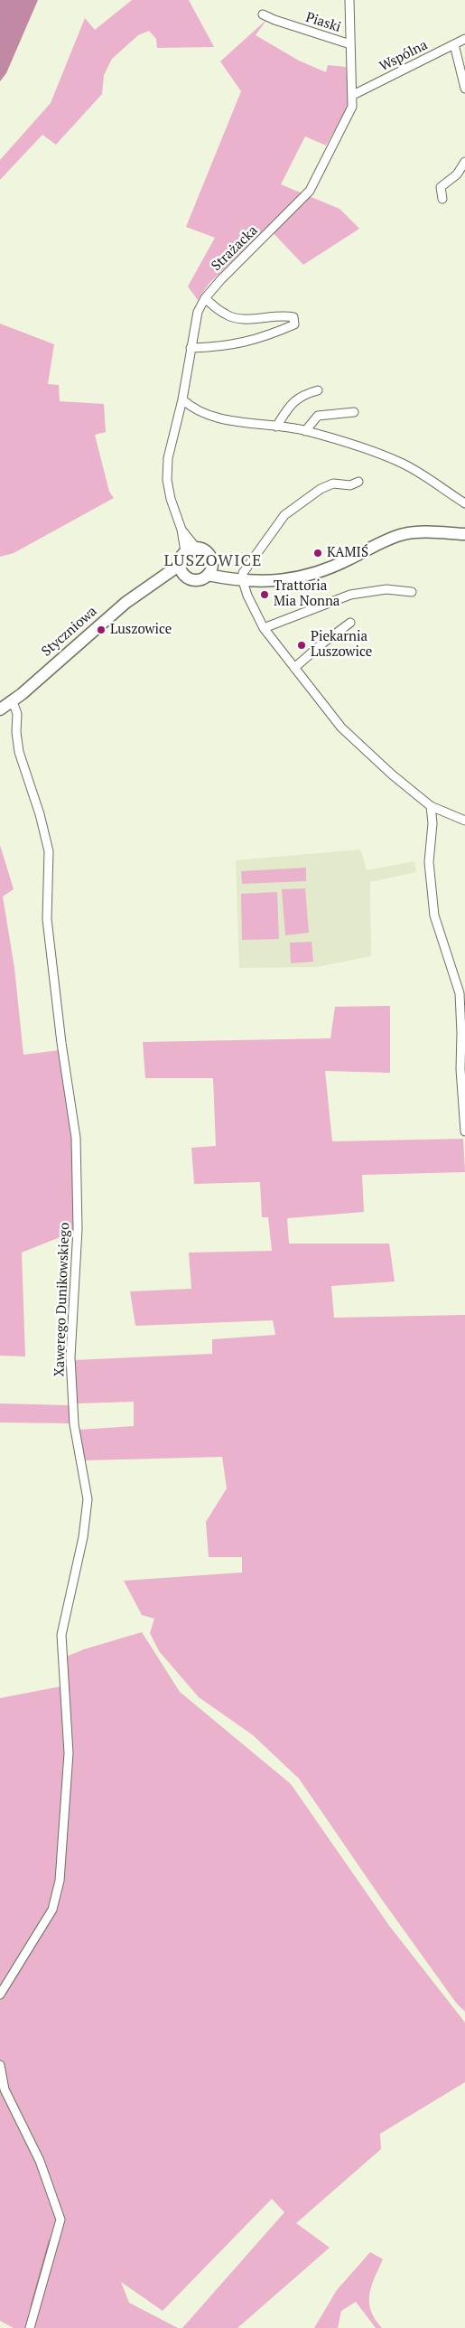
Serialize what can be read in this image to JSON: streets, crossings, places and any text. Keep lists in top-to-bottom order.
{
  "streets": {
    "street": [
      "Piaski",
      "Wspólna",
      "Strażacka",
      "Styczniowa",
      "Xawerego Dunikowskiego"
    ]
  },
  "crossings": [
    ["Piaski", "Strażacka"],
    ["Wspólna", "Strażacka"],
    ["Strażacka", "Styczniowa"],
    ["Styczniowa", "Xawerego Dunikowskiego"]
  ],
  "districts": ["LUSZOWICE"],
  "places": [
    "KAMIŚ",
    "Trattoria Mia Nonna",
    "Luszowice",
    "Piekarnia Luszowice"
  ]
}
